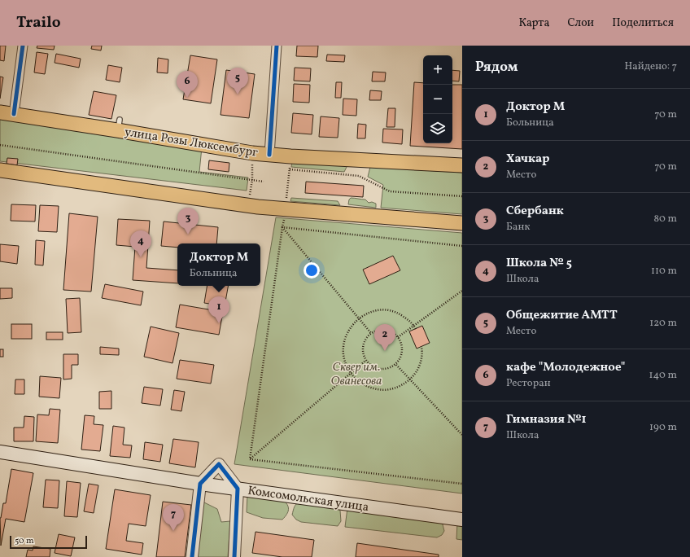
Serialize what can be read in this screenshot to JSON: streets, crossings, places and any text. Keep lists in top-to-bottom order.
{
  "streets": {
    "main road": ["улица Розы Люксембург", "Комсомольская улица"]
  },
  "parks": ["Сквер им. Ованесова"],
  "scale_bar": "50 m",
  "page": {
    "header": "Trailo",
    "nav": ["Карта", "Слои", "Поделиться"],
    "heading": ["Рядом", "Найдено: 7"],
    "map_buttons": ["+", "−"],
    "pins": [
      "5",
      "6",
      "3",
      "4",
      "1",
      "2",
      "7"
    ],
    "list": [
      {
        "mark": "1",
        "name": "Доктор М",
        "note": "Больница",
        "value": "70 m"
      },
      {
        "mark": "2",
        "name": "Хачкар",
        "note": "Место",
        "value": "70 m"
      },
      {
        "mark": "3",
        "name": "Сбербанк",
        "note": "Банк",
        "value": "80 m"
      },
      {
        "mark": "4",
        "name": "Школа № 5",
        "note": "Школа",
        "value": "110 m"
      },
      {
        "mark": "5",
        "name": "Общежитие АМТТ",
        "note": "Место",
        "value": "120 m"
      },
      {
        "mark": "6",
        "name": "кафе \"Молодежное\"",
        "note": "Ресторан",
        "value": "140 m"
      },
      {
        "mark": "7",
        "name": "Гимназия №1",
        "note": "Школа",
        "value": "190 m"
      }
    ],
    "popup": ["Доктор М", "Больница"],
    "scale": "50 m"
  }
}
